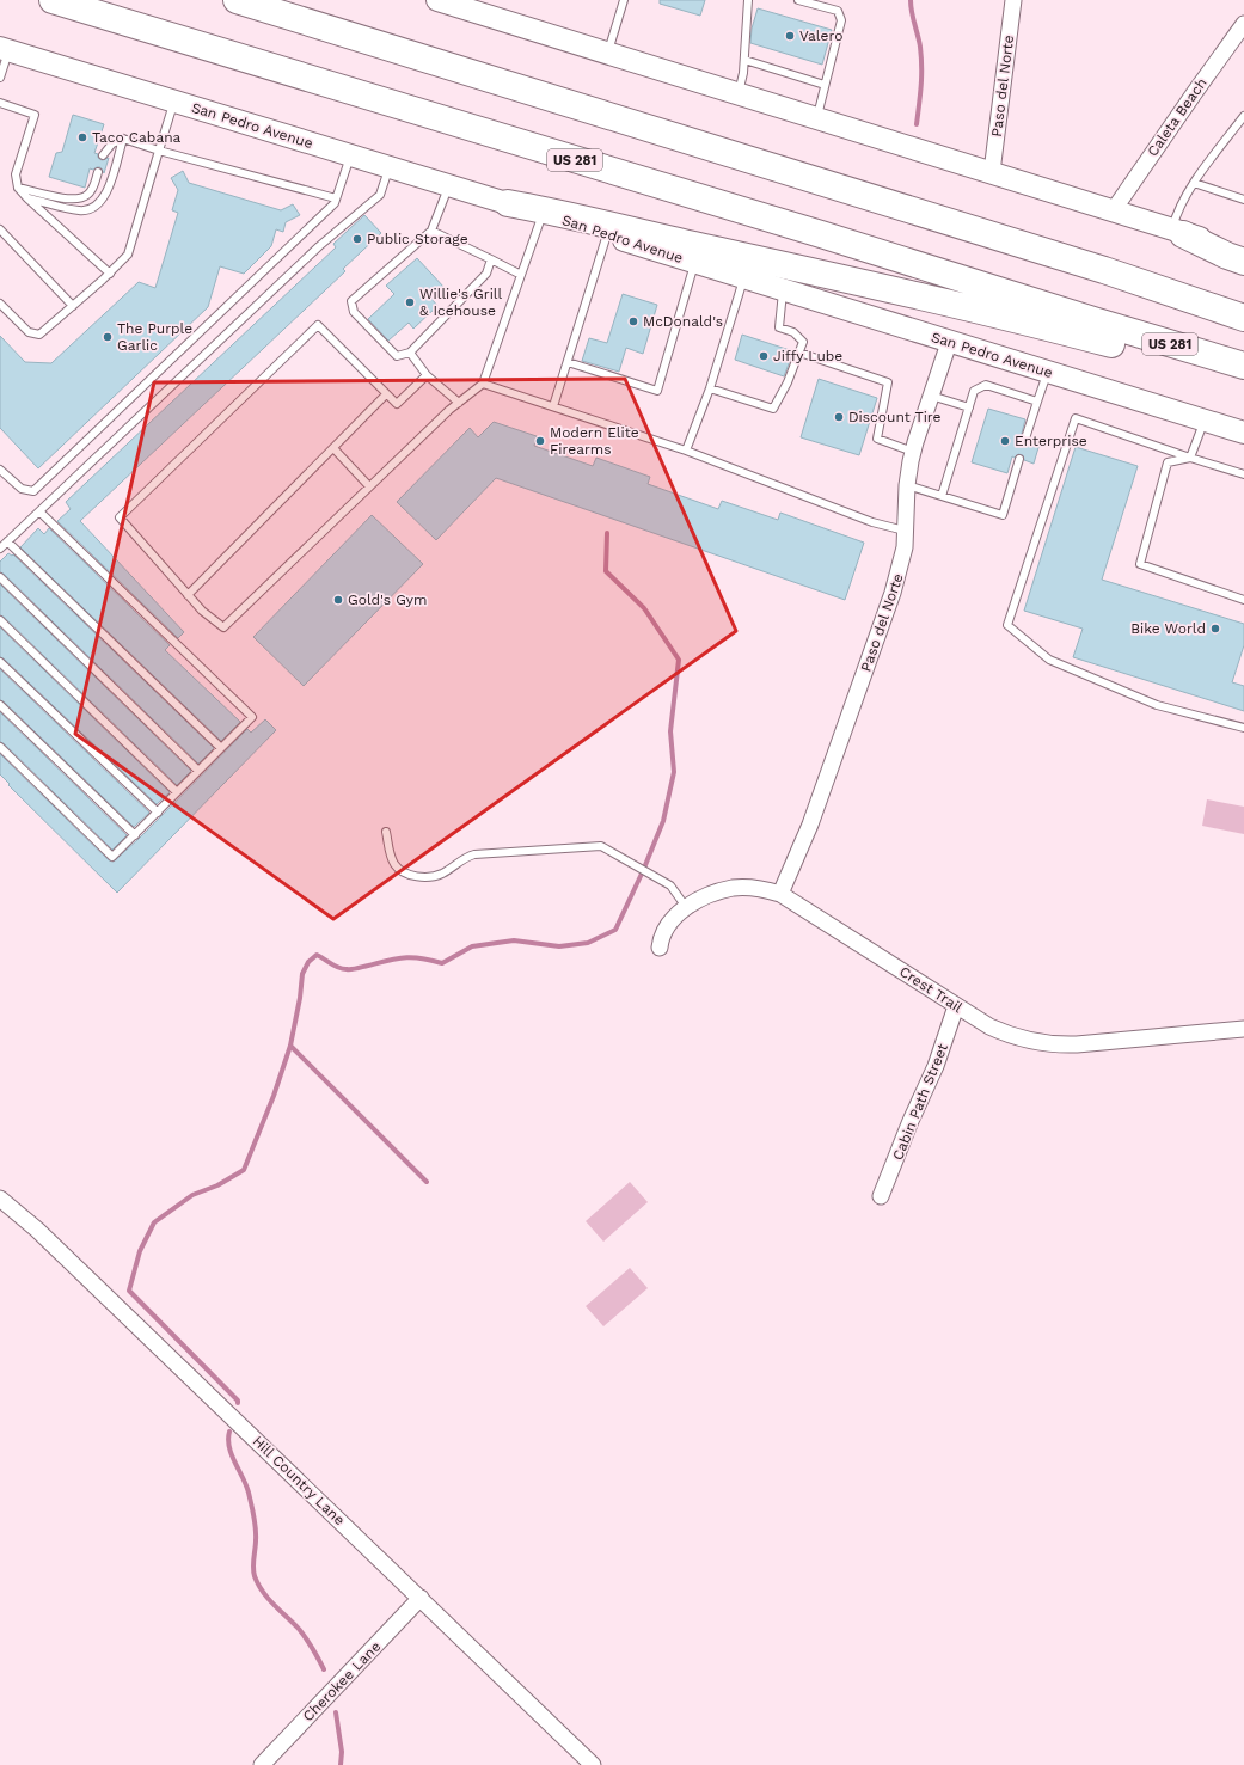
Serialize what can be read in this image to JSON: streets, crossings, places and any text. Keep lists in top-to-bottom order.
{
  "streets": {
    "highway": ["US 281"],
    "main road": ["San Pedro Avenue"],
    "street": [
      "Paso del Norte",
      "Caleta Beach",
      "Crest Trail",
      "Cabin Path Street",
      "Hill Country Lane",
      "Cherokee Lane"
    ]
  },
  "crossings": [
    ["Paso del Norte", "San Pedro Avenue"],
    ["Paso del Norte", "Crest Trail"],
    ["Crest Trail", "Cabin Path Street"],
    ["Hill Country Lane", "Cherokee Lane"]
  ],
  "places": [
    "Valero",
    "Taco Cabana",
    "Public Storage",
    "Willie's Grill & Icehouse",
    "McDonald's",
    "The Purple Garlic",
    "Jiffy Lube",
    "Discount Tire",
    "Modern Elite Firearms",
    "Enterprise",
    "Gold's Gym",
    "Bike World"
  ]
}
